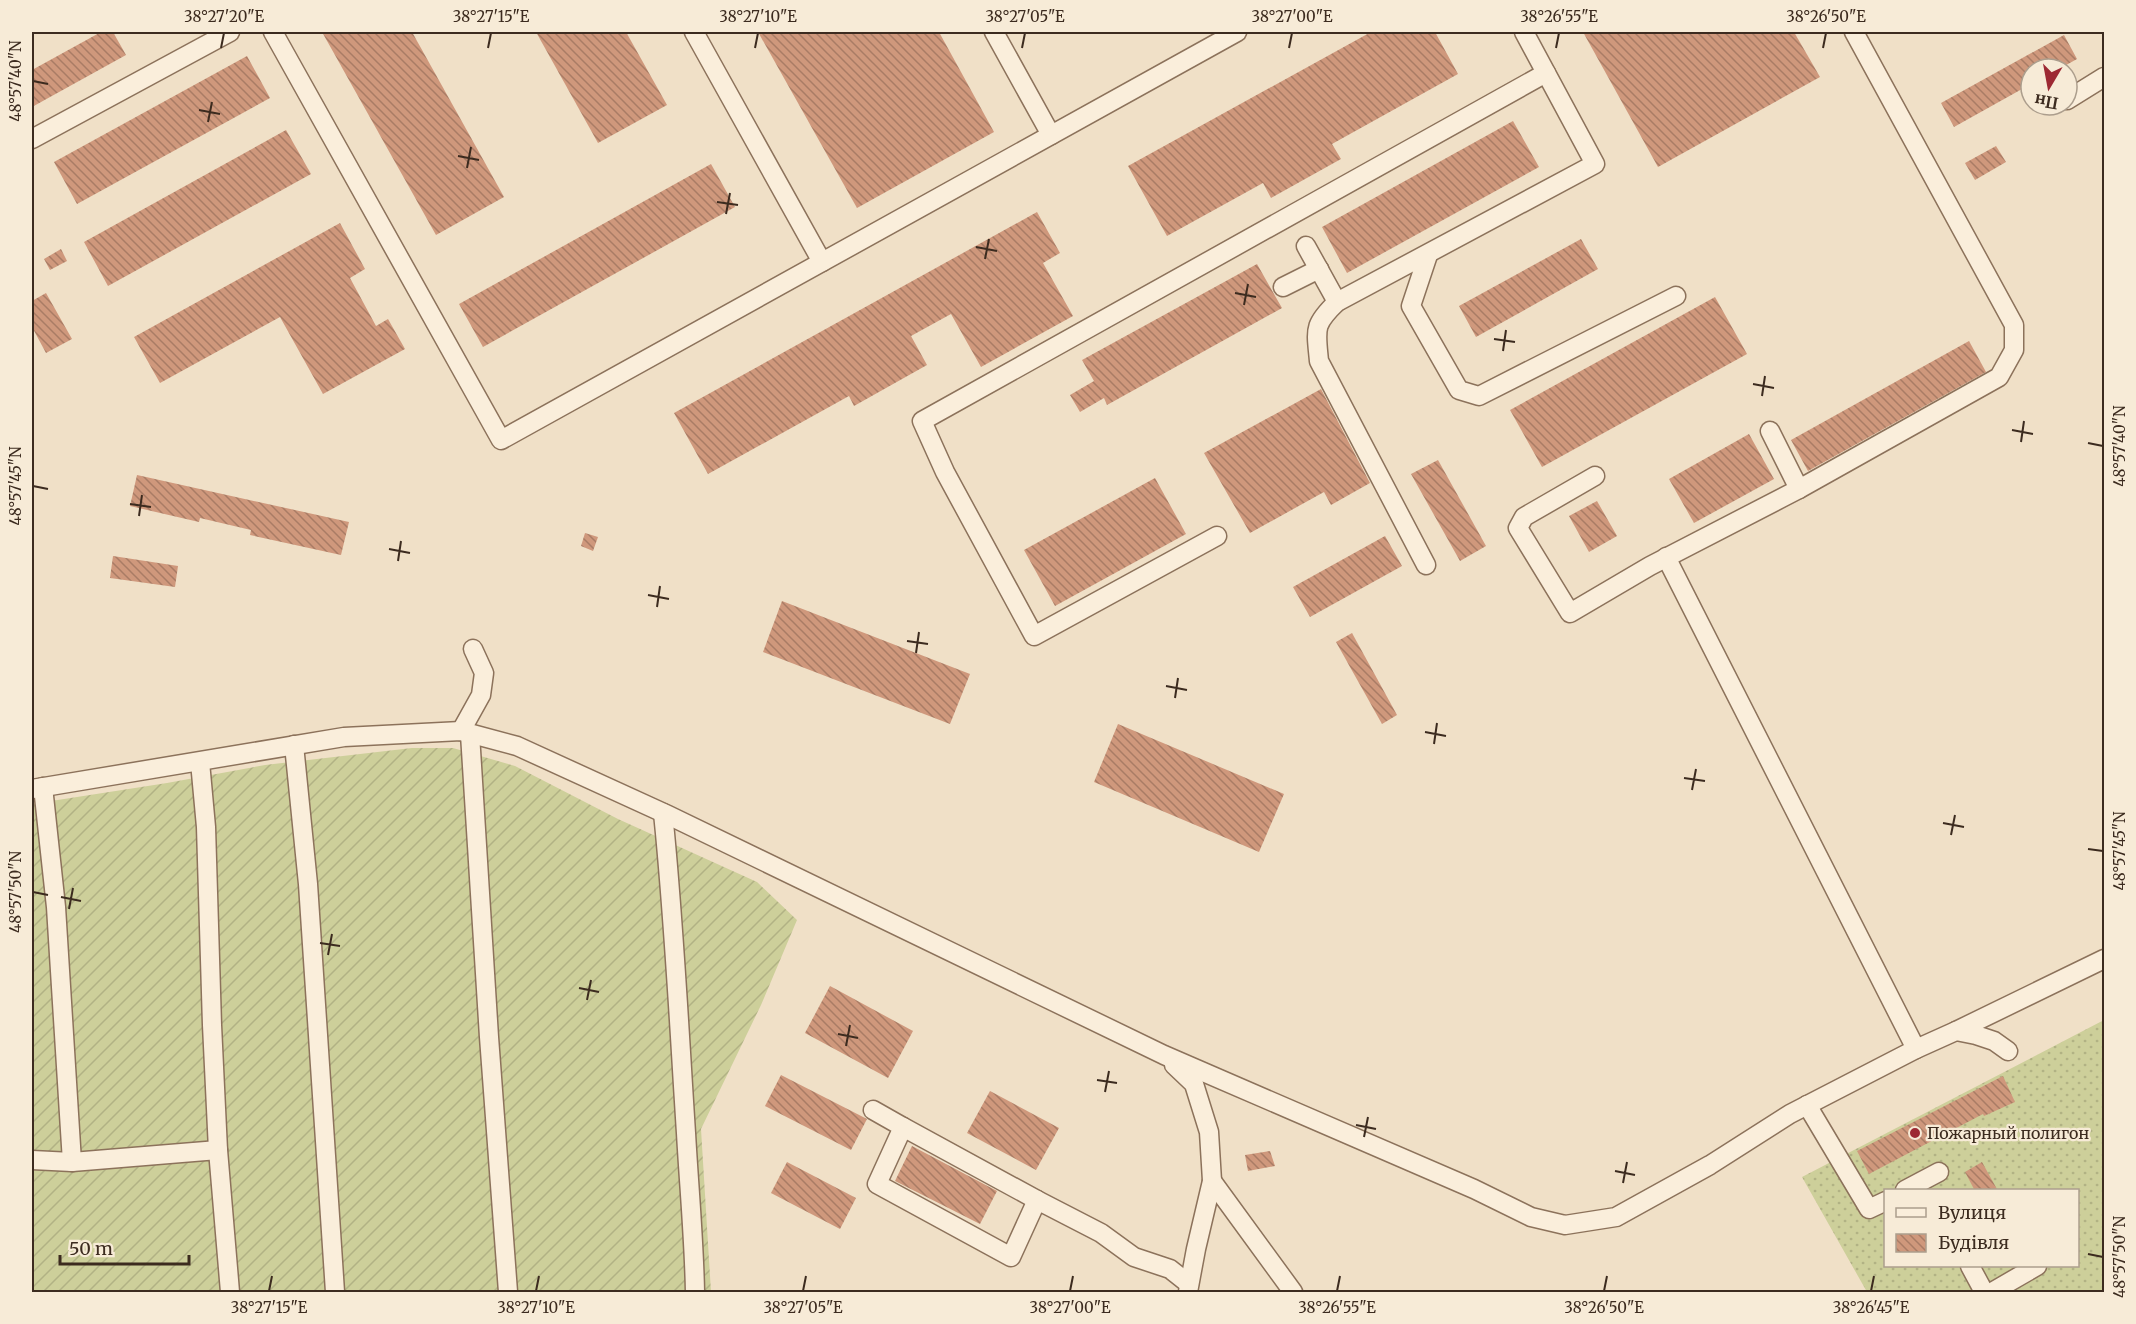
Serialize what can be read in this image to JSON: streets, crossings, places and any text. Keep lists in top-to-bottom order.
{
  "places": ["Пожарный полигон"],
  "legend": ["Вулиця", "Будівля"],
  "scale_bar": "50 m",
  "north": "bottom",
  "coordinates": [
    "38°27'20\"E",
    "38°27'15\"E",
    "38°27'10\"E",
    "38°27'05\"E",
    "38°27'00\"E",
    "38°26'55\"E",
    "38°26'50\"E",
    "48°57'40\"N",
    "48°57'45\"N",
    "48°57'50\"N",
    "38°26'45\"E"
  ]
}
